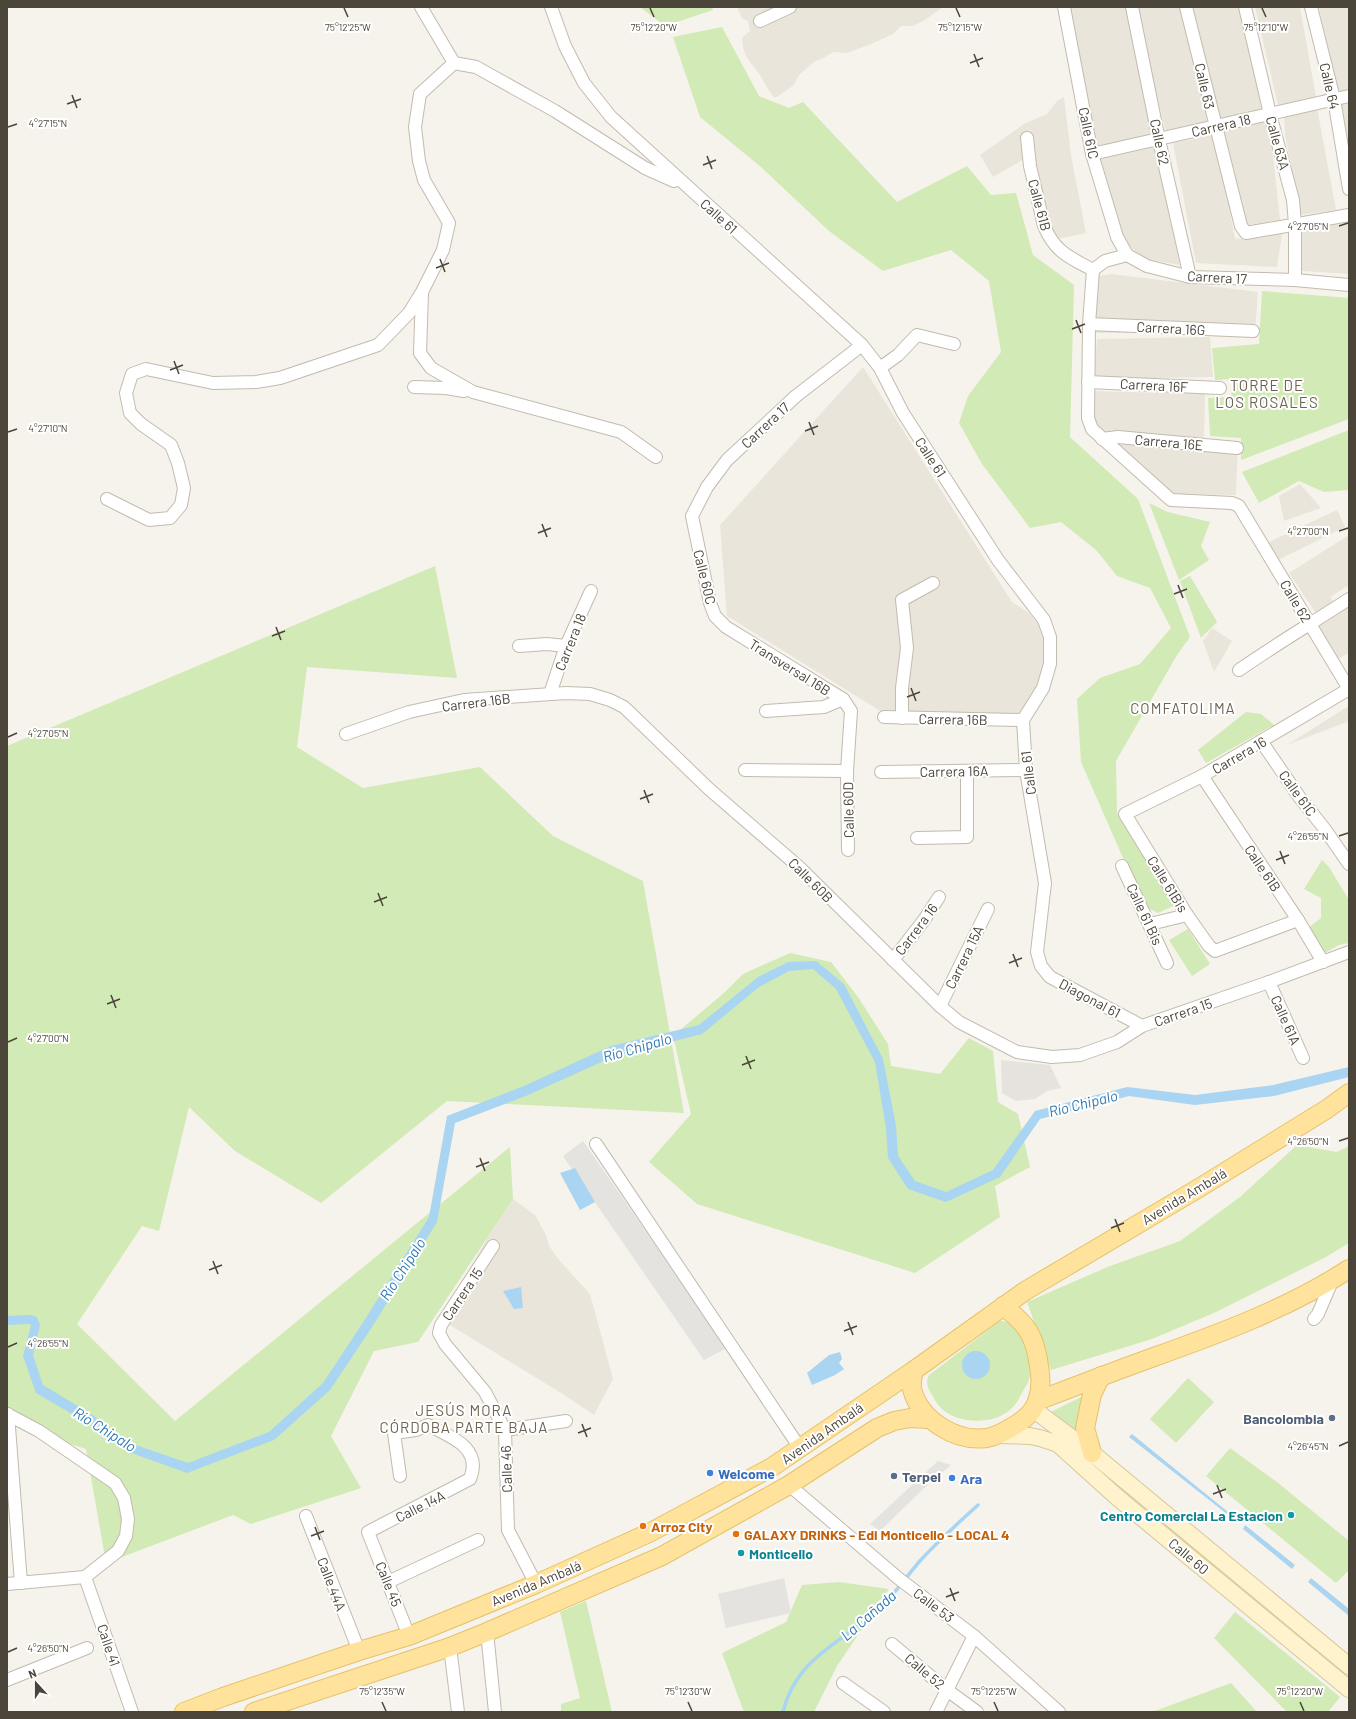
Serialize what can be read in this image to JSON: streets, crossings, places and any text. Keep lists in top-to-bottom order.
{
  "streets": {
    "main road": ["Avenida Ambalá", "Calle 60"],
    "street": [
      "Calle 63",
      "Calle 64",
      "Carrera 18",
      "Calle 61C",
      "Calle 62",
      "Calle 63A",
      "Calle 61B",
      "Calle 61",
      "Carrera 17",
      "Carrera 16G",
      "Carrera 16F",
      "Carrera 16E",
      "Calle 60C",
      "Transversal 16B",
      "Carrera 16B",
      "Carrera 16",
      "Carrera 16A",
      "Calle 60D",
      "Calle 60B",
      "Calle 61Bis",
      "Calle 61 Bis",
      "Carrera 15A",
      "Diagonal 61",
      "Carrera 15",
      "Calle 61A",
      "Calle 46",
      "Calle 14A",
      "Calle 44A",
      "Calle 45",
      "Calle 53",
      "Calle 41",
      "Calle 52"
    ]
  },
  "crossings": [
    ["Calle 63", "Carrera 18"],
    ["Calle 63", "Calle 63A"],
    ["Calle 64", "Carrera 18"],
    ["Carrera 18", "Calle 61C"],
    ["Carrera 18", "Calle 62"],
    ["Carrera 18", "Calle 63A"],
    ["Carrera 18", "Carrera 16B"],
    ["Calle 61C", "Carrera 17"],
    ["Calle 61C", "Carrera 16"],
    ["Calle 62", "Carrera 17"],
    ["Calle 62", "Carrera 16E"],
    ["Calle 62", "Carrera 16"],
    ["Calle 63A", "Carrera 17"],
    ["Calle 61B", "Carrera 16"],
    ["Calle 61B", "Calle 61Bis"],
    ["Calle 61B", "Carrera 15"],
    ["Calle 61", "Carrera 17"],
    ["Calle 61", "Carrera 16B"],
    ["Calle 61", "Carrera 16A"],
    ["Calle 61", "Diagonal 61"],
    ["Carrera 17", "Calle 60C"],
    ["Calle 60C", "Transversal 16B"],
    ["Transversal 16B", "Calle 60D"],
    ["Carrera 16B", "Calle 60B"],
    ["Carrera 16", "Calle 60B"],
    ["Carrera 16", "Calle 61Bis"],
    ["Calle 60B", "Carrera 15A"],
    ["Calle 60B", "Carrera 15"],
    ["Diagonal 61", "Carrera 15"],
    ["Carrera 15", "Calle 61A"],
    ["Carrera 15", "Calle 46"],
    ["Avenida Ambalá", "Calle 46"],
    ["Avenida Ambalá", "Calle 60"],
    ["Avenida Ambalá", "Calle 44A"],
    ["Avenida Ambalá", "Calle 45"],
    ["Avenida Ambalá", "Calle 53"],
    ["Calle 14A", "Calle 45"]
  ],
  "districts": ["TORRE DE LOS ROSALES", "COMFATOLIMA", "JESÚS MORA CÓRDOBA PARTE BAJA"],
  "water": ["Río Chipalo", "La Cañada"],
  "places": [
    "Bancolombia",
    "Welcome",
    "Terpel",
    "Ara",
    "Centro Comercial La Estacion",
    "Arroz City",
    "GALAXY DRINKS - Edi Monticello - LOCAL 4",
    "Monticello"
  ],
  "north": "top",
  "coordinates": [
    "75°12'25\"W",
    "75°12'20\"W",
    "75°12'15\"W",
    "75°12'10\"W",
    "4°27'15\"N",
    "4°27'05\"N",
    "4°27'10\"N",
    "4°27'00\"N",
    "4°26'55\"N",
    "4°26'50\"N",
    "4°26'45\"N",
    "75°12'35\"W",
    "75°12'30\"W"
  ]
}
